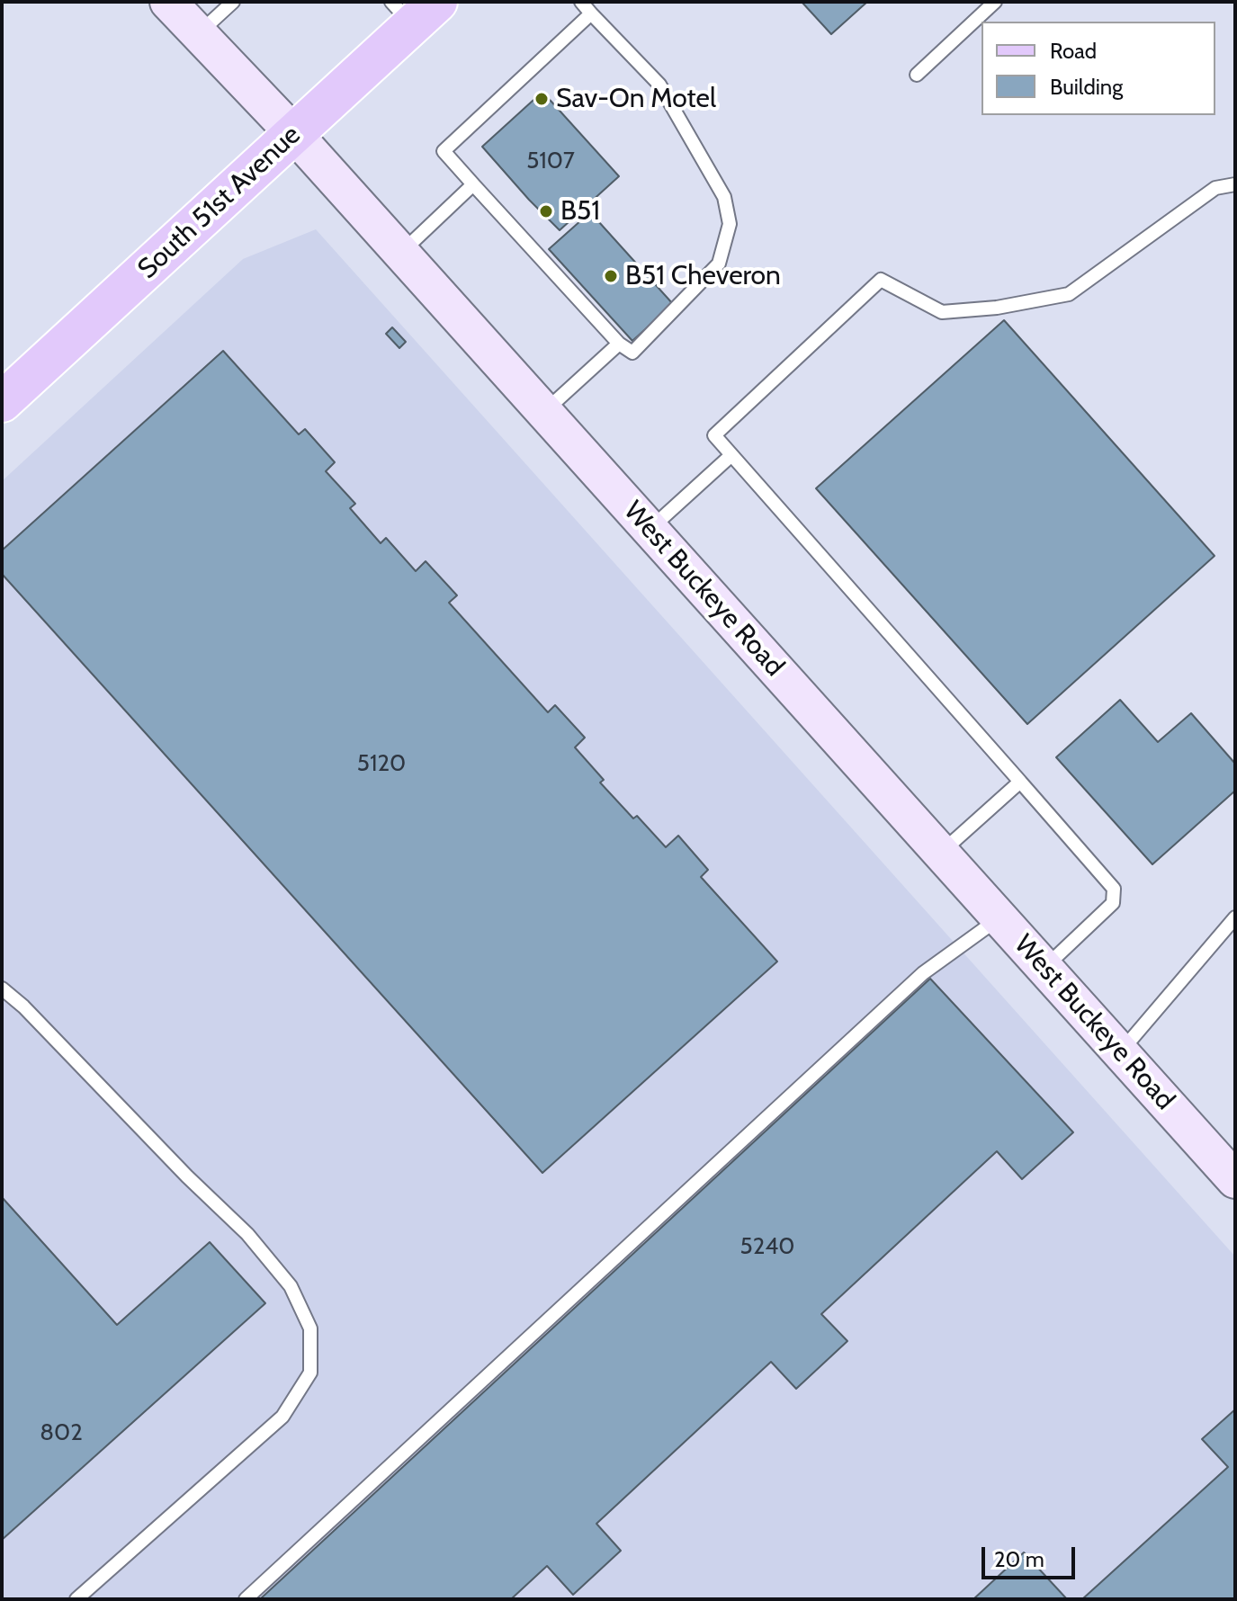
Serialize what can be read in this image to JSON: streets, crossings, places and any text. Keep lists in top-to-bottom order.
{
  "streets": {
    "main road": ["South 51st Avenue", "West Buckeye Road"]
  },
  "crossings": [
    ["South 51st Avenue", "West Buckeye Road"]
  ],
  "places": ["Sav-On Motel", "B51", "B51 Cheveron"],
  "house_numbers": [
    "5107",
    "5120",
    "5240",
    "802"
  ],
  "legend": ["Road", "Building"],
  "scale_bar": "20 m"
}
